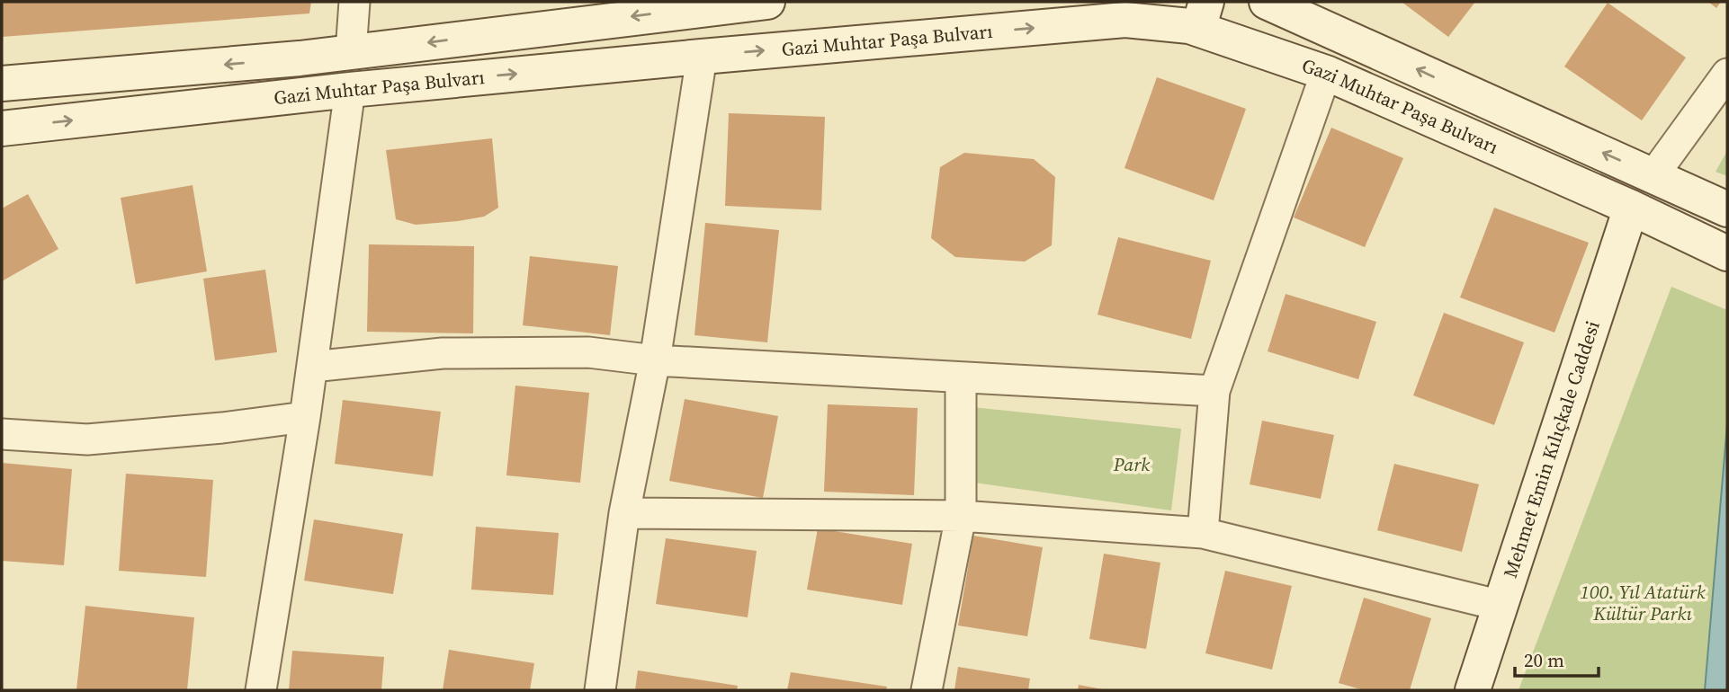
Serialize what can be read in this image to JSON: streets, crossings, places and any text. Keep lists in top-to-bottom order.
{
  "streets": {
    "main road": ["Gazi Muhtar Paşa Bulvarı", "Mehmet Emin Kılıçkale Caddesi"]
  },
  "crossings": [
    ["Gazi Muhtar Paşa Bulvarı", "Mehmet Emin Kılıçkale Caddesi"]
  ],
  "parks": ["Park", "100. Yıl Atatürk Kültür Parkı"],
  "scale_bar": "20 m"
}
